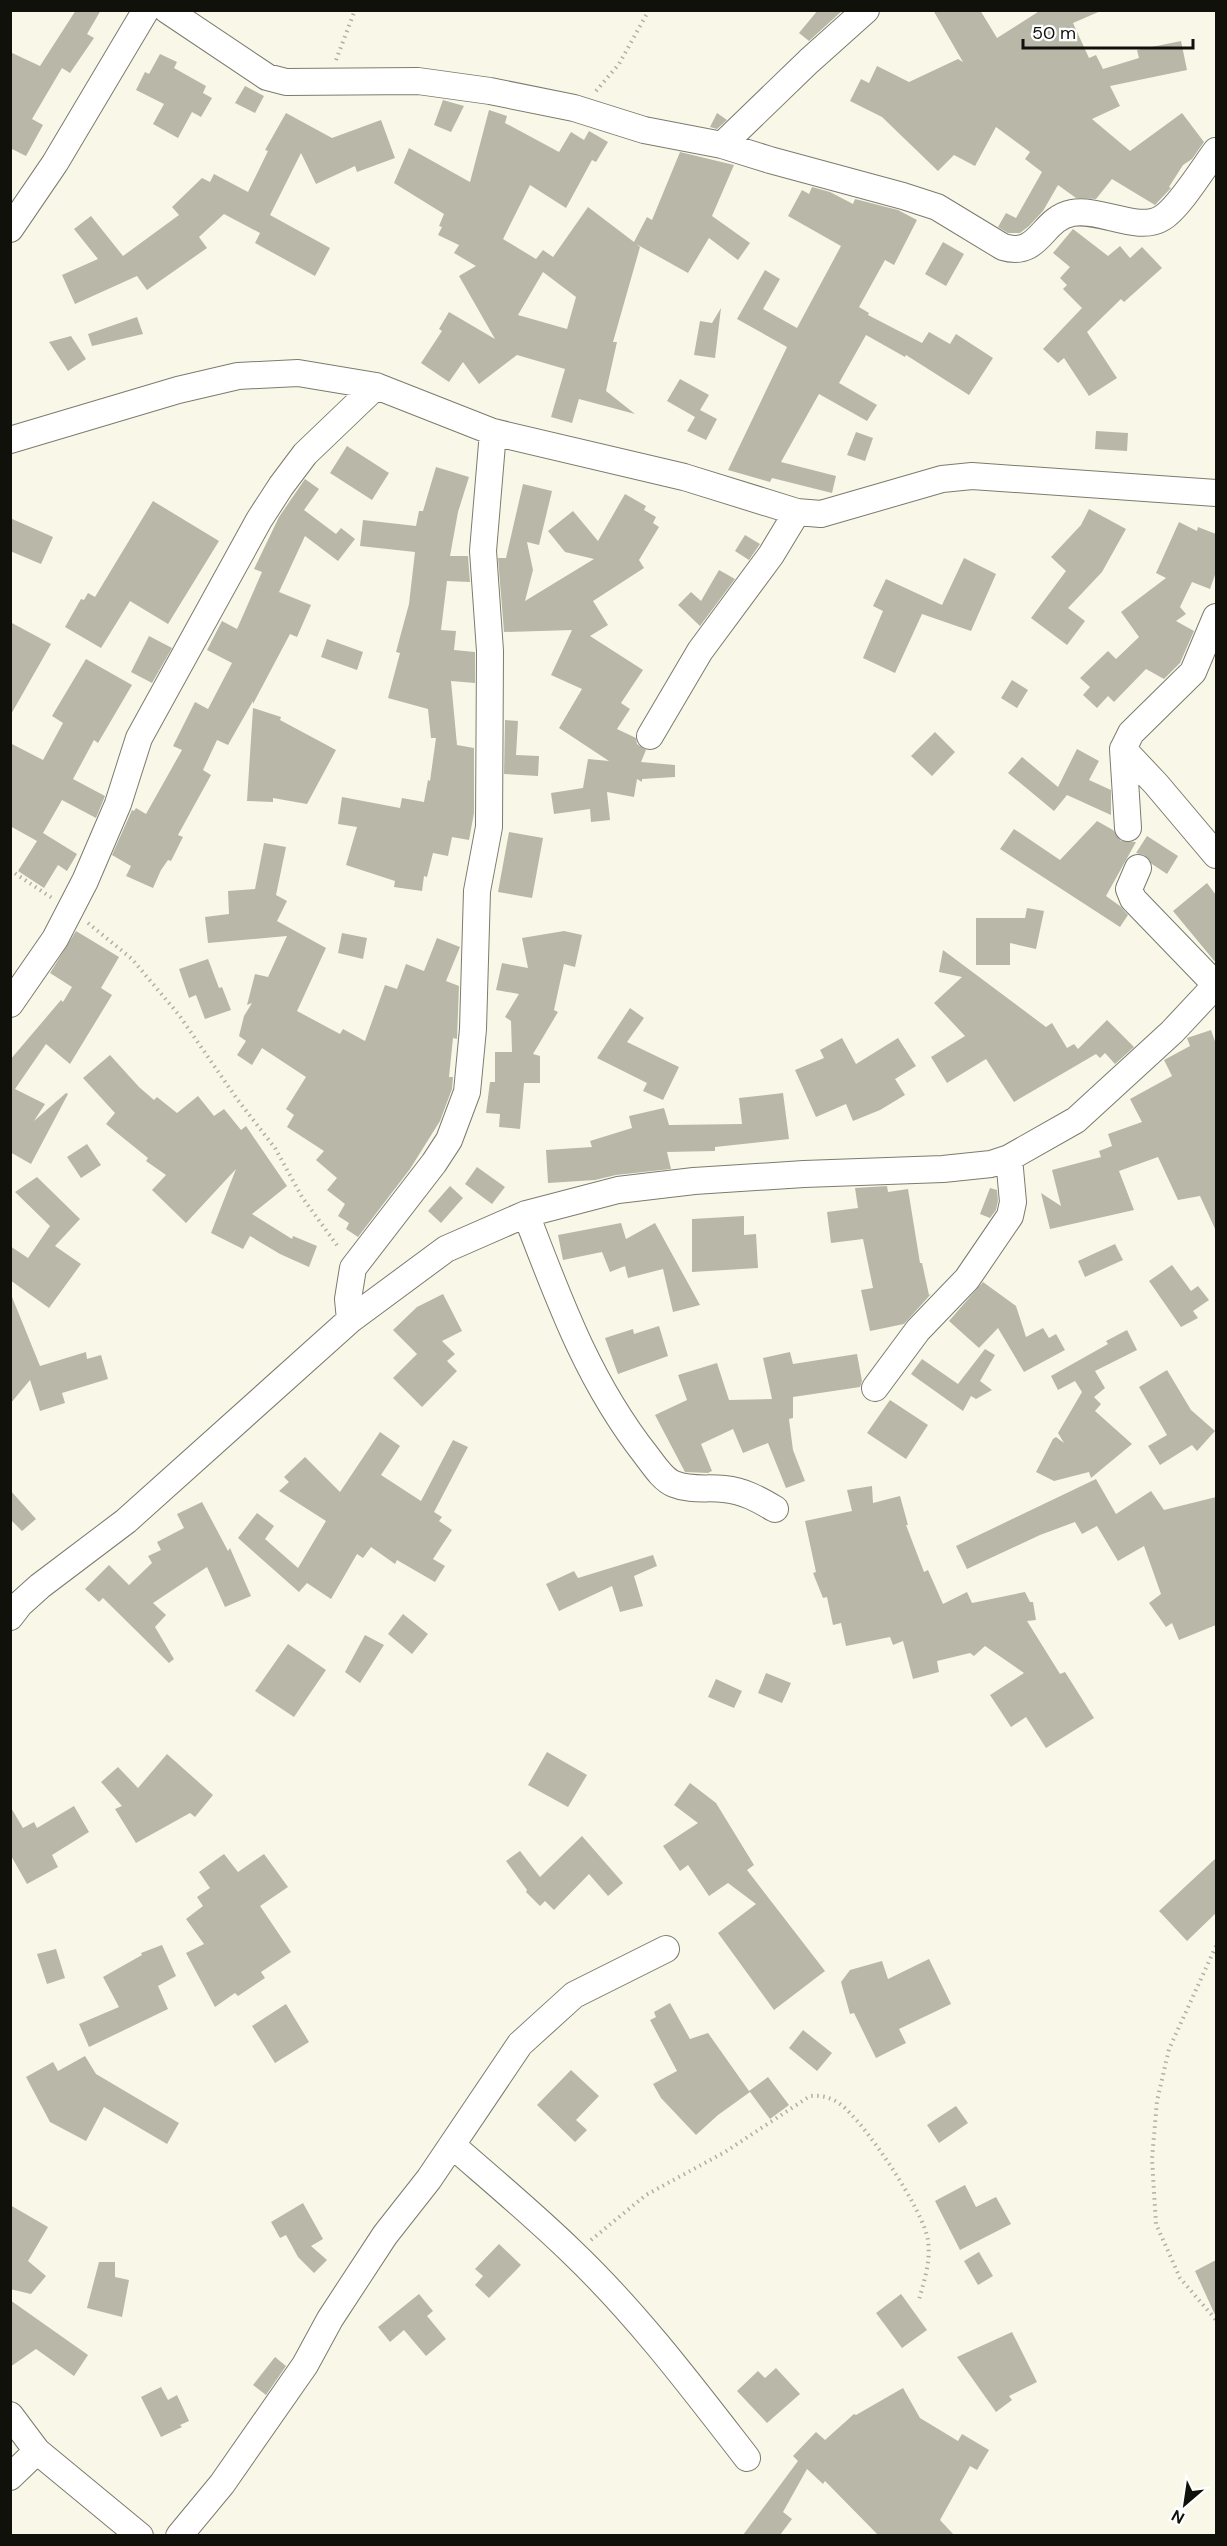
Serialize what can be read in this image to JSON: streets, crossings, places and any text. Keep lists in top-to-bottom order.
{
  "scale_bar": "50 m",
  "north": "bottom left"
}
